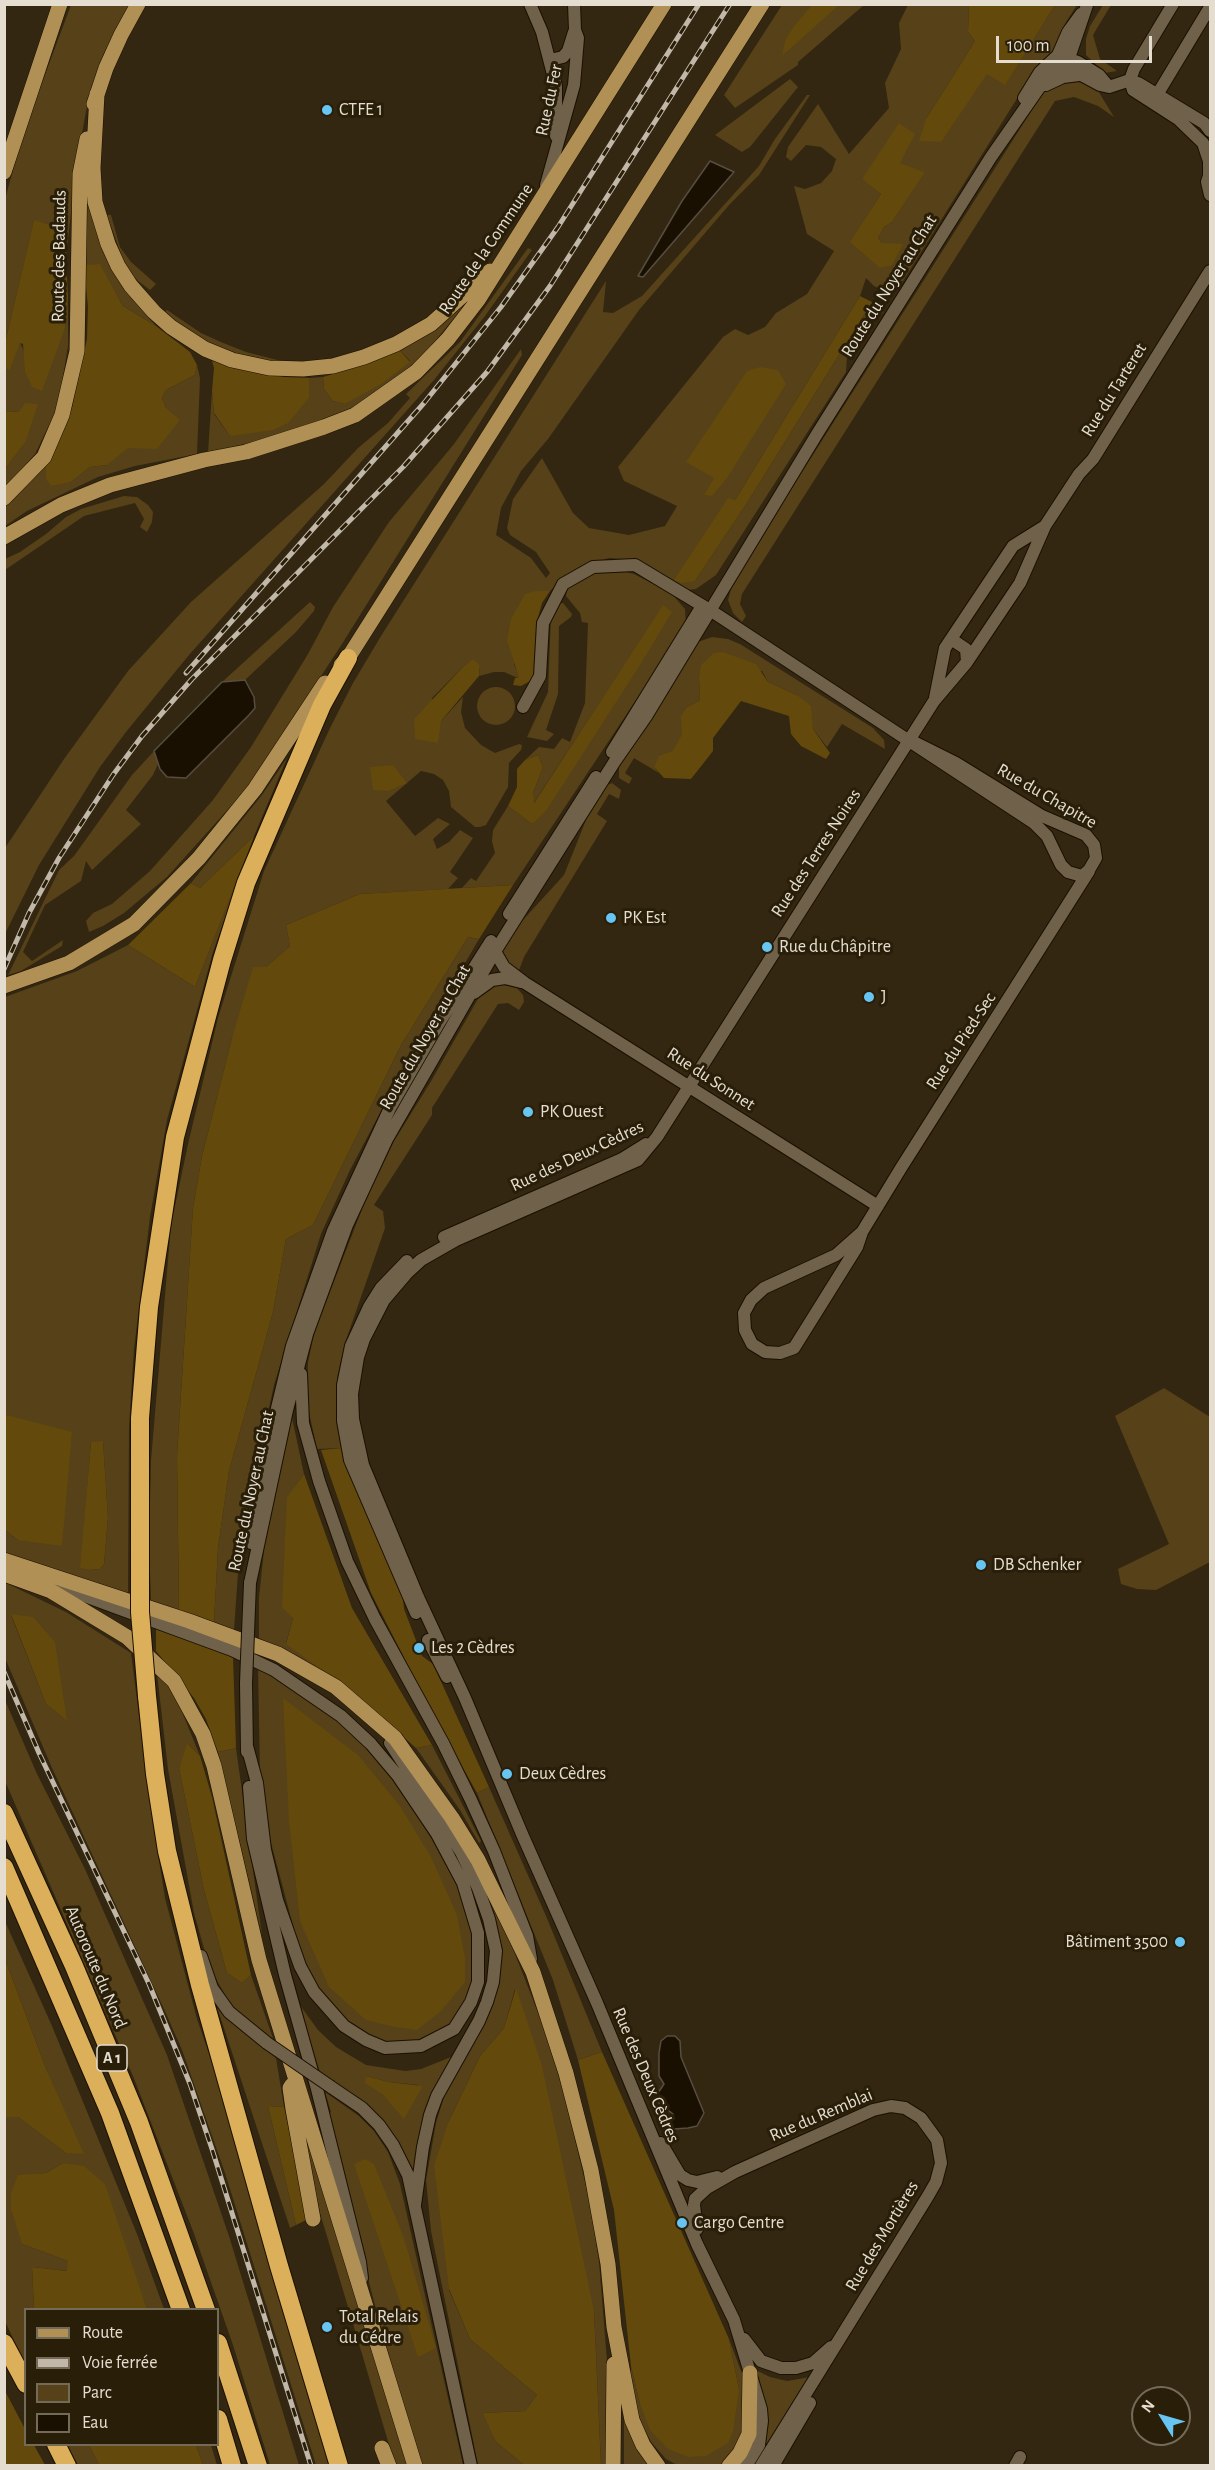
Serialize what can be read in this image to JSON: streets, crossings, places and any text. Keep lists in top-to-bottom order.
{
  "streets": {
    "highway": ["Autoroute du Nord", "A 1"],
    "main road": ["Route de la Commune", "Route des Badauds"],
    "street": [
      "Rue du Fer",
      "Route du Noyer au Chat",
      "Rue du Tarteret",
      "Rue du Chapitre",
      "Rue des Terres Noires",
      "Rue du Pied-Sec",
      "Rue du Sonnet",
      "Rue des Deux Cèdres",
      "Rue du Remblai",
      "Rue des Mortières"
    ]
  },
  "crossings": [
    ["Rue du Fer", "Route de la Commune"],
    ["Route du Noyer au Chat", "Rue du Chapitre"],
    ["Route du Noyer au Chat", "Rue du Sonnet"],
    ["Rue du Tarteret", "Rue du Chapitre"],
    ["Rue du Tarteret", "Rue des Terres Noires"],
    ["Rue du Chapitre", "Rue des Terres Noires"],
    ["Rue du Chapitre", "Rue du Pied-Sec"],
    ["Rue des Terres Noires", "Rue du Sonnet"],
    ["Rue des Terres Noires", "Rue des Deux Cèdres"],
    ["Rue du Pied-Sec", "Rue du Sonnet"],
    ["Rue des Deux Cèdres", "Rue du Remblai"],
    ["Rue du Remblai", "Rue des Mortières"]
  ],
  "places": [
    "CTFE 1",
    "PK Est",
    "Rue du Châpitre",
    "J",
    "PK Ouest",
    "DB Schenker",
    "Les 2 Cèdres",
    "Deux Cèdres",
    "Bâtiment 3500",
    "Cargo Centre",
    "Total Relais du Cédre"
  ],
  "legend": [
    "Route",
    "Voie ferrée",
    "Parc",
    "Eau"
  ],
  "scale_bar": "100 m",
  "north": "top left"
}
